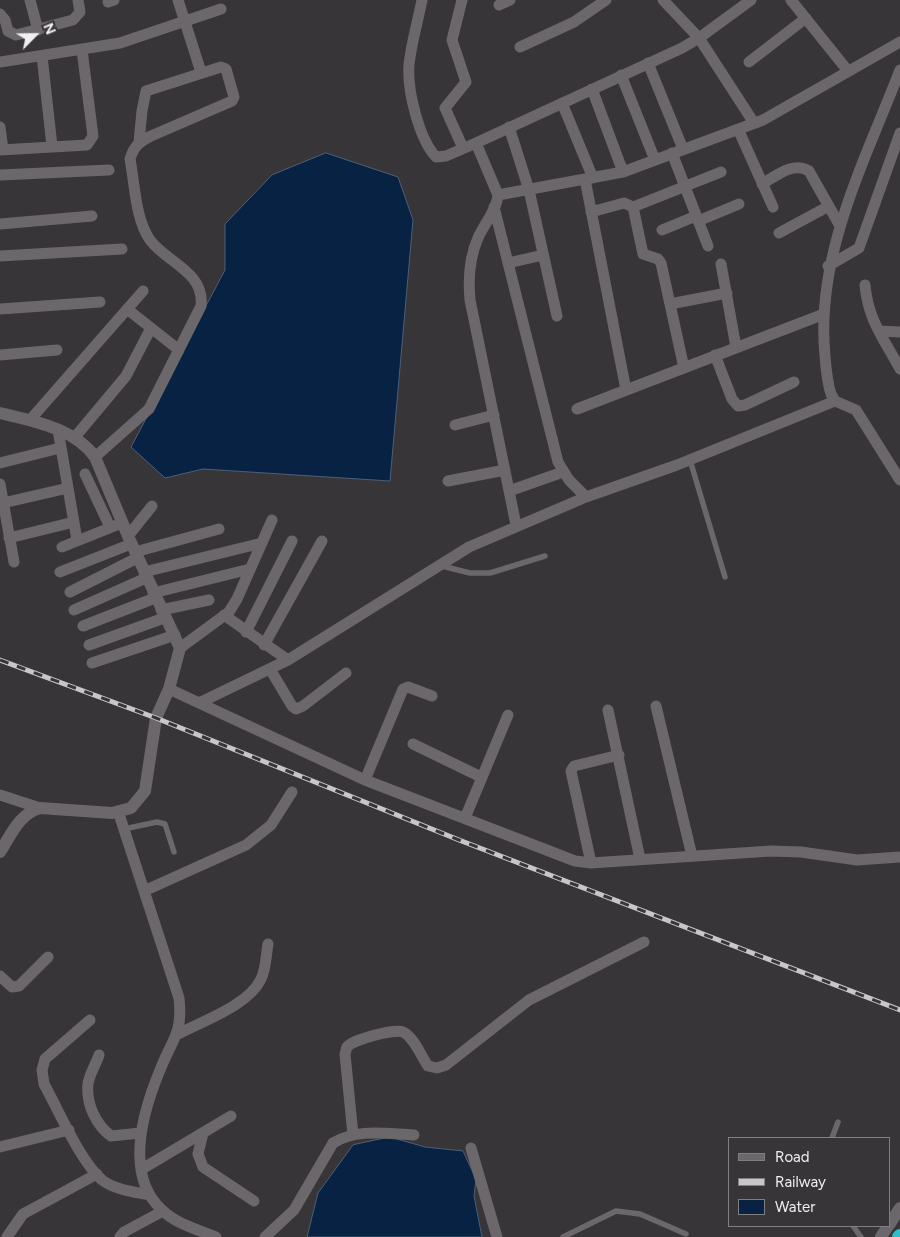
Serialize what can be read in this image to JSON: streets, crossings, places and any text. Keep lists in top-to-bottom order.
{
  "legend": ["Road", "Railway", "Water"],
  "north": "top right"
}
